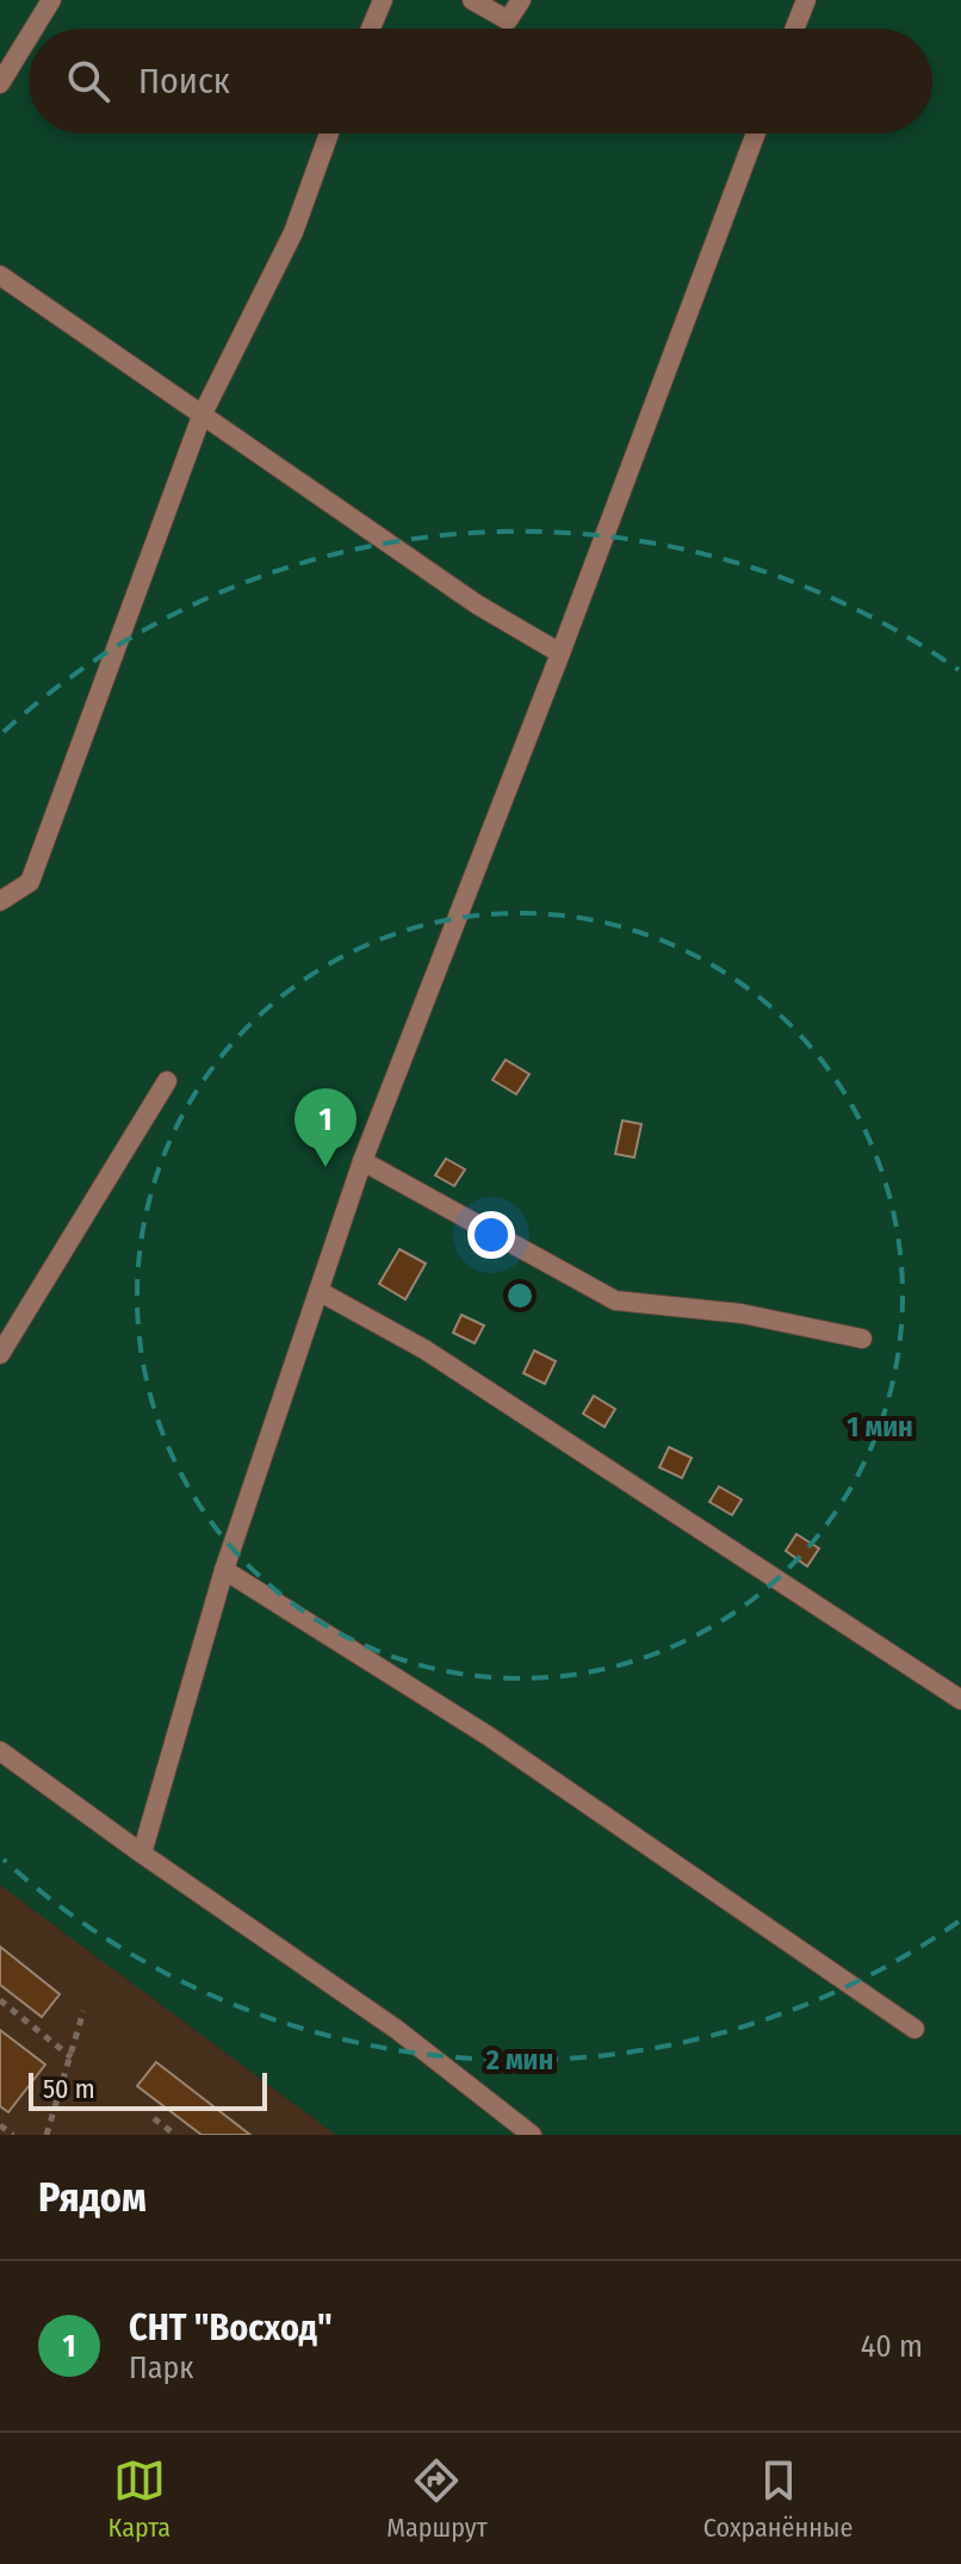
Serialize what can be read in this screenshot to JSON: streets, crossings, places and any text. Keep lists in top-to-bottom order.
{
  "scale_bar": "50 m",
  "page": {
    "search": "Поиск",
    "pins": "1",
    "scale": "50 m",
    "heading": "Рядом",
    "list": [
      {
        "mark": "1",
        "name": "СНТ \"Восход\"",
        "note": "Парк",
        "value": "40 m"
      }
    ],
    "nav": ["Карта", "Маршрут", "Сохранённые"]
  },
  "rings": ["1 мин", "2 мин"]
}
